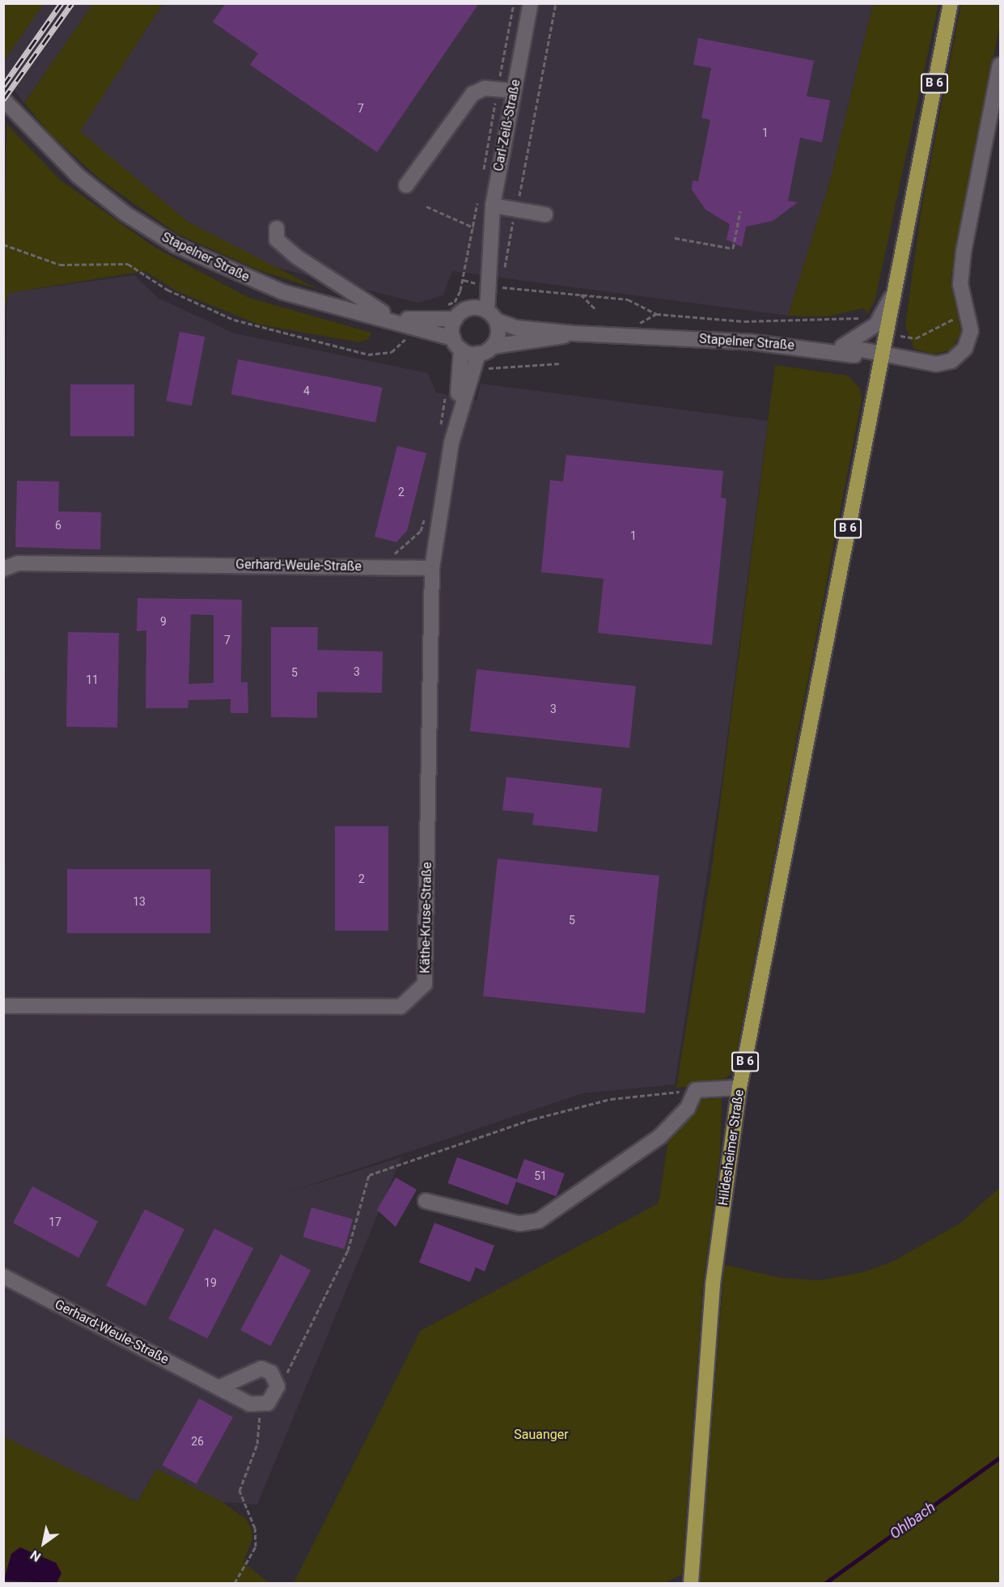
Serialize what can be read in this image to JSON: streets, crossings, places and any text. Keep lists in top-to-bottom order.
{
  "streets": {
    "main road": ["B 6", "Hildesheimer Straße"],
    "street": [
      "Carl-Zeiß-Straße",
      "Stapelner Straße",
      "Gerhard-Weule-Straße",
      "Käthe-Kruse-Straße"
    ]
  },
  "crossings": [
    ["B 6", "Stapelner Straße"],
    ["B 6", "Hildesheimer Straße"],
    ["Carl-Zeiß-Straße", "Stapelner Straße"],
    ["Stapelner Straße", "Hildesheimer Straße"],
    ["Gerhard-Weule-Straße", "Käthe-Kruse-Straße"]
  ],
  "water": ["Ohlbach"],
  "parks": ["Sauanger"],
  "house_numbers": [
    "7",
    "1",
    "4",
    "2",
    "6",
    "1",
    "9",
    "7",
    "3",
    "5",
    "11",
    "3",
    "2",
    "13",
    "5",
    "51",
    "17",
    "19",
    "26"
  ],
  "north": "bottom left"
}
